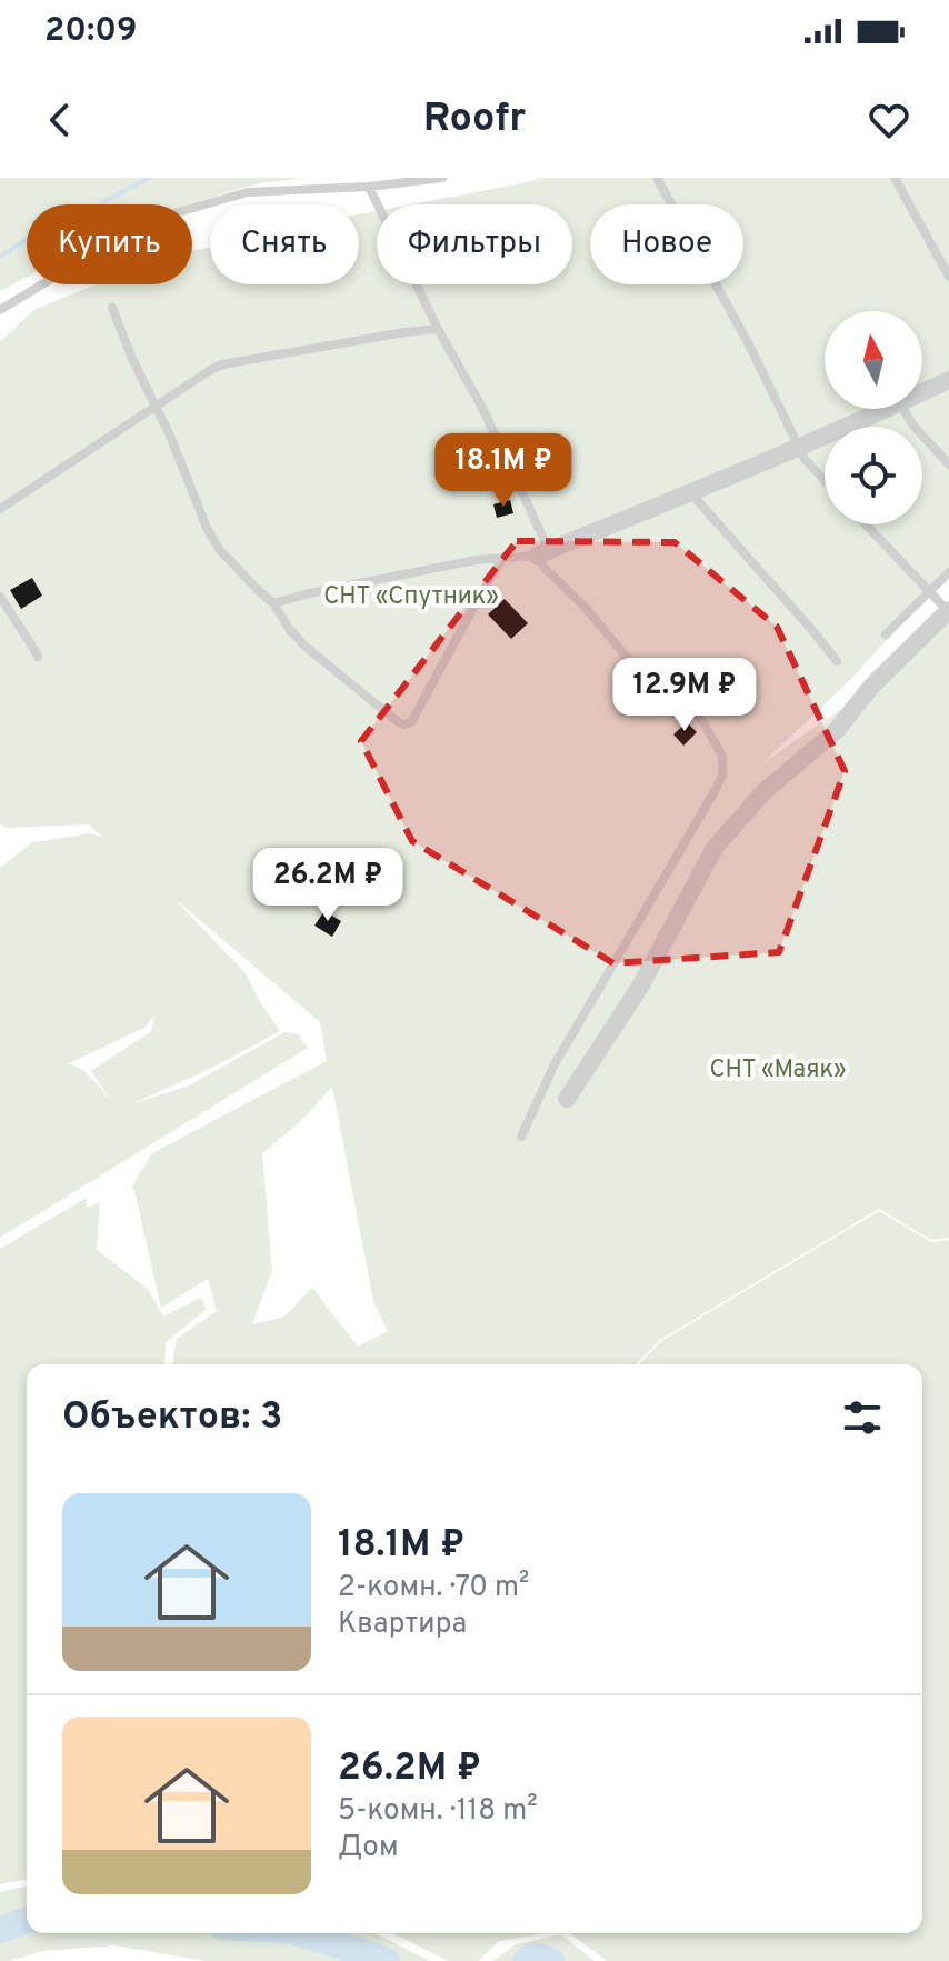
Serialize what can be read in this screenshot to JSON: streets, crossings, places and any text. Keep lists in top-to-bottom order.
{
  "parks": ["СНТ «Спутник»", "СНТ «Маяк»"],
  "north": "top",
  "page": {
    "status": "20:09",
    "header": "Roofr",
    "chip": [
      "Купить",
      "Снять",
      "Фильтры",
      "Новое"
    ],
    "price": ["18.1M ₽", "12.9M ₽", "26.2M ₽"],
    "heading": "Объектов: 3",
    "list": [
      {
        "name": "18.1M ₽",
        "note": "2-комн. · 70 m² · Квартира"
      },
      {
        "name": "26.2M ₽",
        "note": "5-комн. · 118 m² · Дом"
      }
    ]
  }
}
